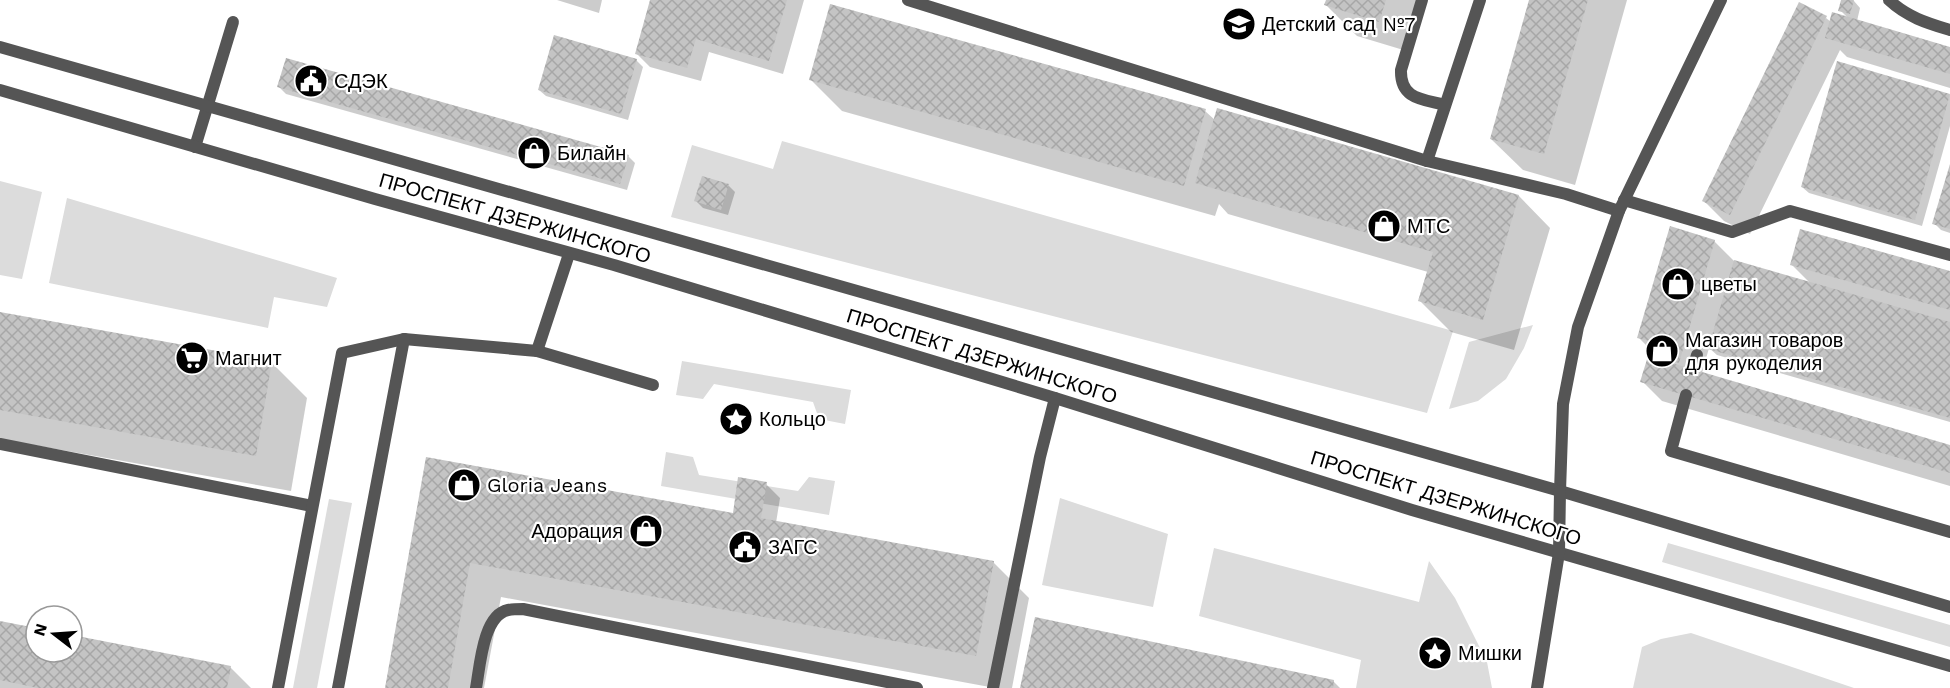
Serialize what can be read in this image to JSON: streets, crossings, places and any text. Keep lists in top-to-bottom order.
{
  "streets": {
    "street": ["ПРОСПЕКТ ДЗЕРЖИНСКОГО"]
  },
  "places": {
    "school or university": ["Детский сад №7"],
    "public building": ["СДЭК", "ЗАГС"],
    "shop": [
      "Билайн",
      "МТС",
      "цветы",
      "Магазин товаров для рукоделия",
      "Gloria Jeans",
      "Адорация"
    ],
    "supermarket": ["Магнит"],
    "place": ["Кольцо", "Мишки"]
  },
  "north": "left"
}
